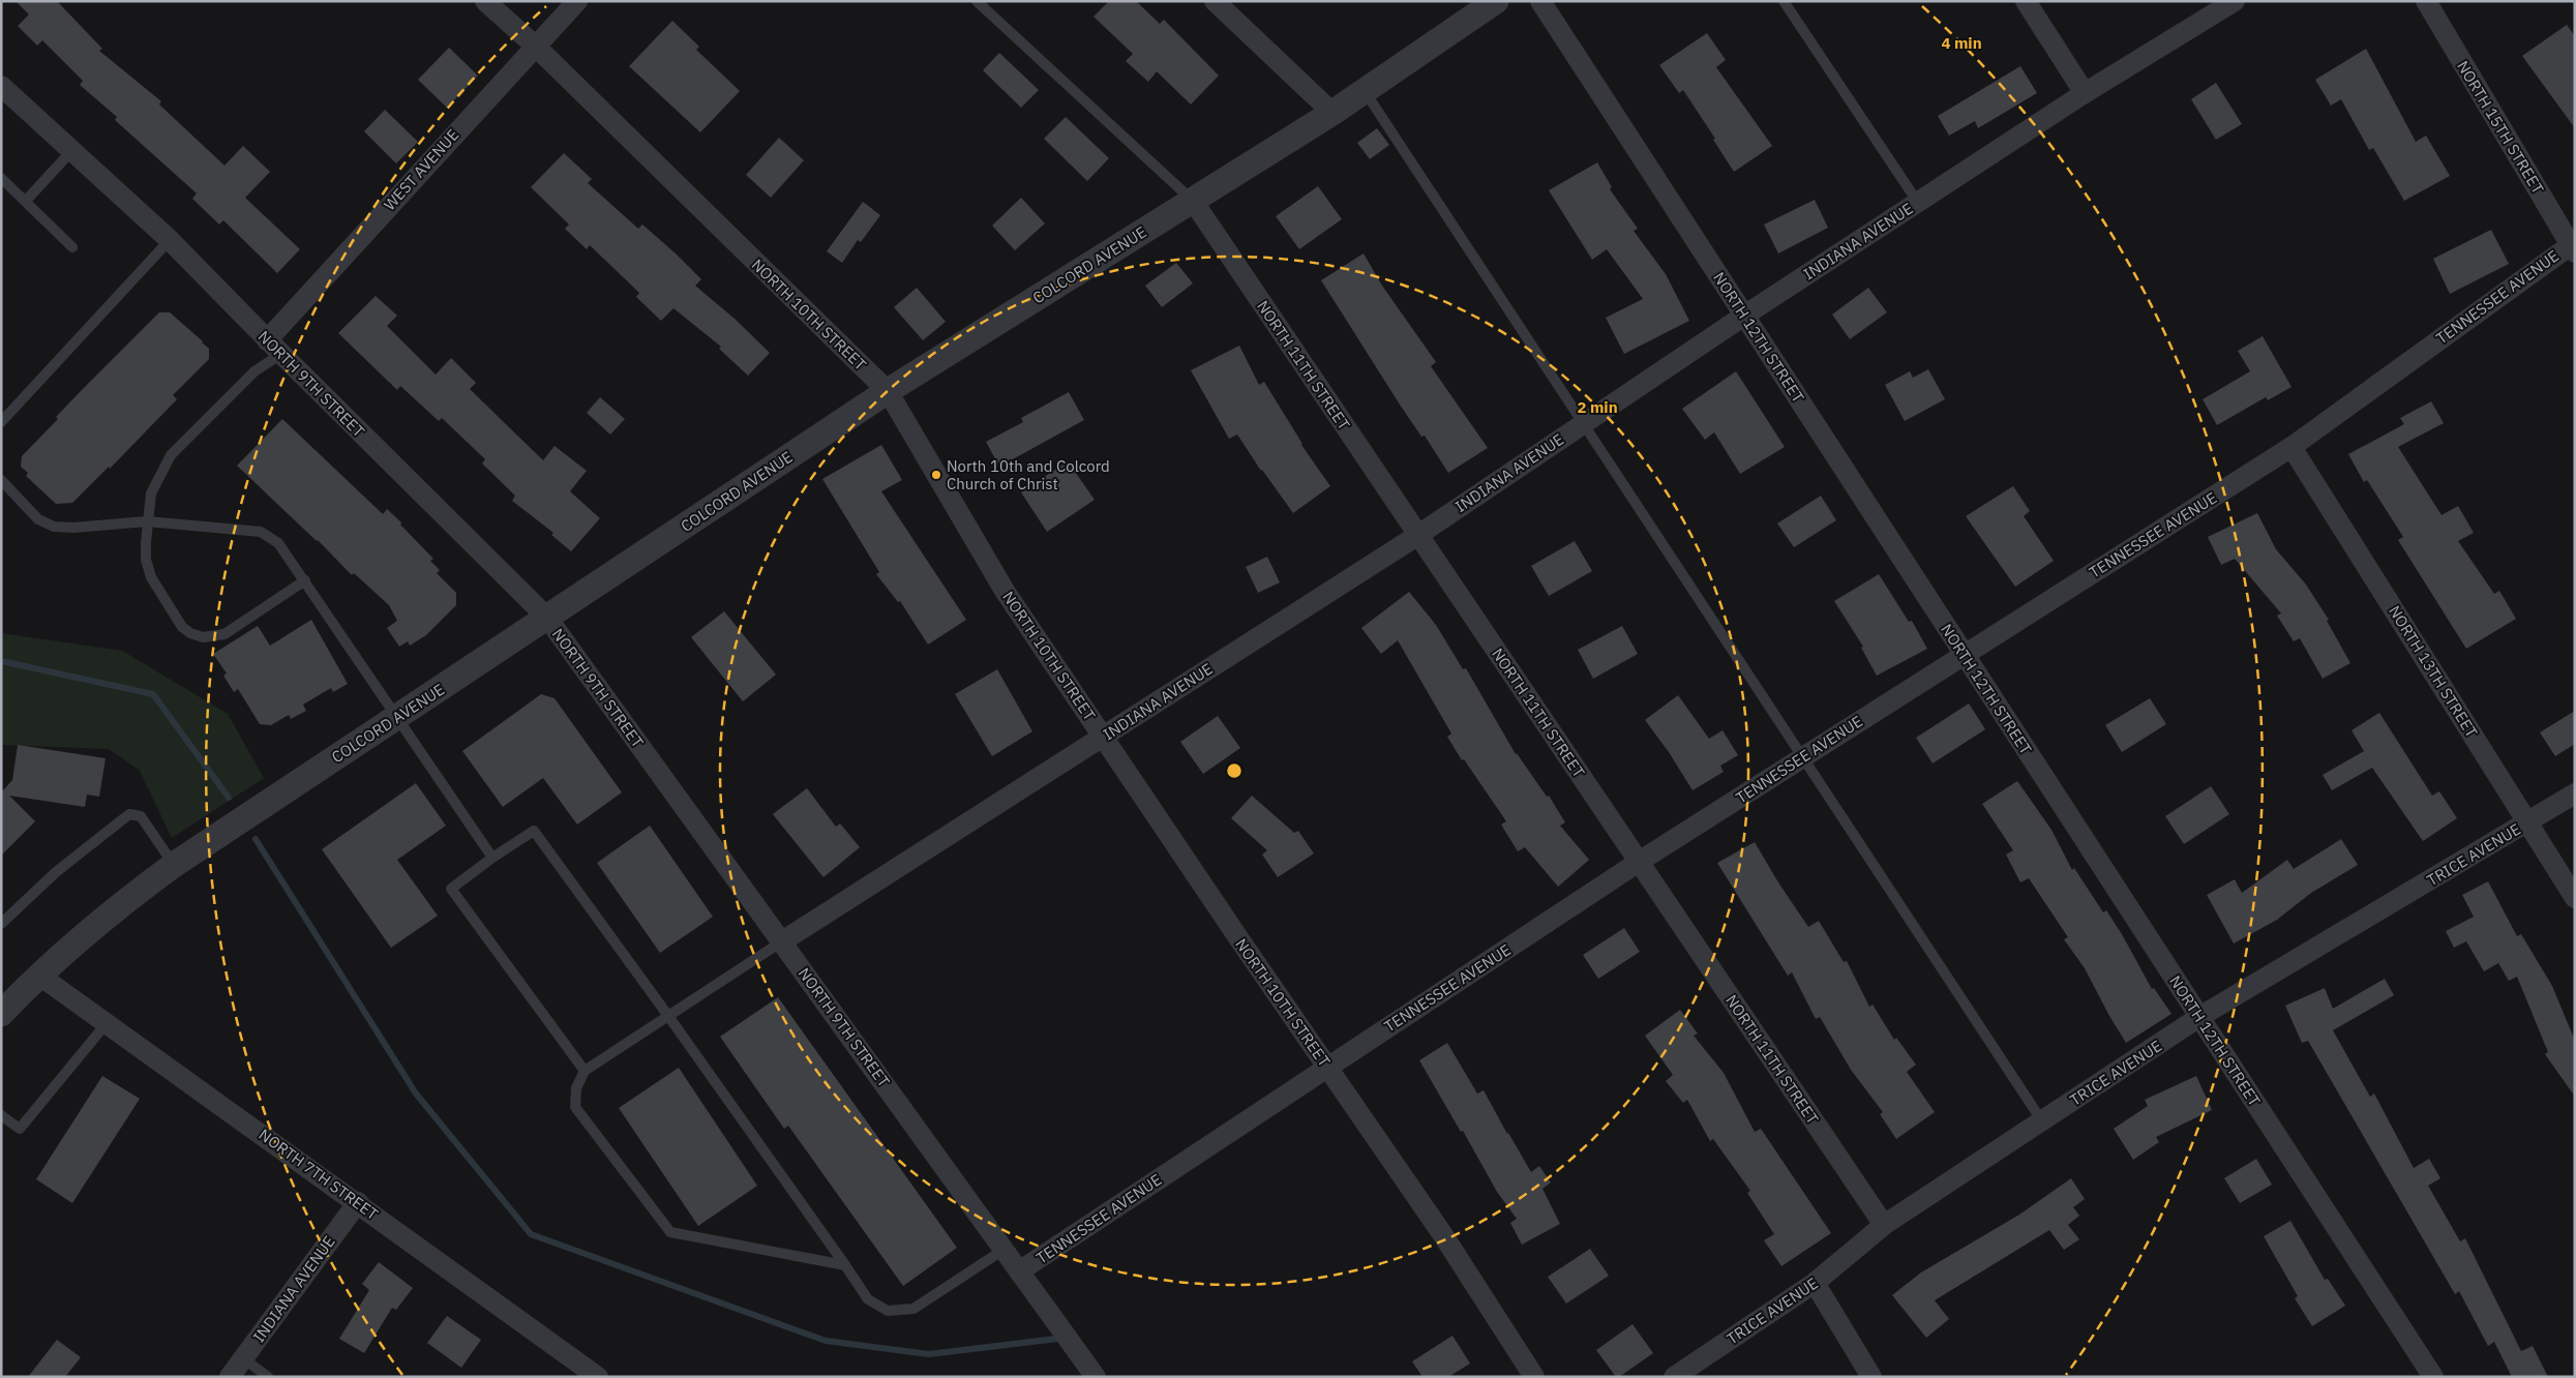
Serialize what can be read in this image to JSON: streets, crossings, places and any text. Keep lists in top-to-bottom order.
{
  "streets": {
    "street": [
      "NORTH 15TH STREET",
      "WEST AVENUE",
      "INDIANA AVENUE",
      "COLCORD AVENUE",
      "TENNESSEE AVENUE",
      "NORTH 10TH STREET",
      "NORTH 12TH STREET",
      "NORTH 11TH STREET",
      "NORTH 9TH STREET",
      "NORTH 13TH STREET",
      "TRICE AVENUE",
      "NORTH 7TH STREET"
    ]
  },
  "crossings": [
    ["NORTH 15TH STREET", "TENNESSEE AVENUE"],
    ["WEST AVENUE", "NORTH 10TH STREET"],
    ["WEST AVENUE", "NORTH 9TH STREET"],
    ["INDIANA AVENUE", "NORTH 10TH STREET"],
    ["INDIANA AVENUE", "NORTH 12TH STREET"],
    ["INDIANA AVENUE", "NORTH 11TH STREET"],
    ["INDIANA AVENUE", "NORTH 9TH STREET"],
    ["INDIANA AVENUE", "NORTH 7TH STREET"],
    ["COLCORD AVENUE", "NORTH 10TH STREET"],
    ["COLCORD AVENUE", "NORTH 11TH STREET"],
    ["COLCORD AVENUE", "NORTH 9TH STREET"],
    ["COLCORD AVENUE", "NORTH 7TH STREET"],
    ["TENNESSEE AVENUE", "NORTH 10TH STREET"],
    ["TENNESSEE AVENUE", "NORTH 12TH STREET"],
    ["TENNESSEE AVENUE", "NORTH 11TH STREET"],
    ["TENNESSEE AVENUE", "NORTH 9TH STREET"],
    ["TENNESSEE AVENUE", "NORTH 13TH STREET"],
    ["NORTH 12TH STREET", "TRICE AVENUE"],
    ["NORTH 11TH STREET", "TRICE AVENUE"],
    ["NORTH 13TH STREET", "TRICE AVENUE"]
  ],
  "places": ["North 10th and Colcord Church of Christ"],
  "rings": ["4 min", "2 min"]
}
